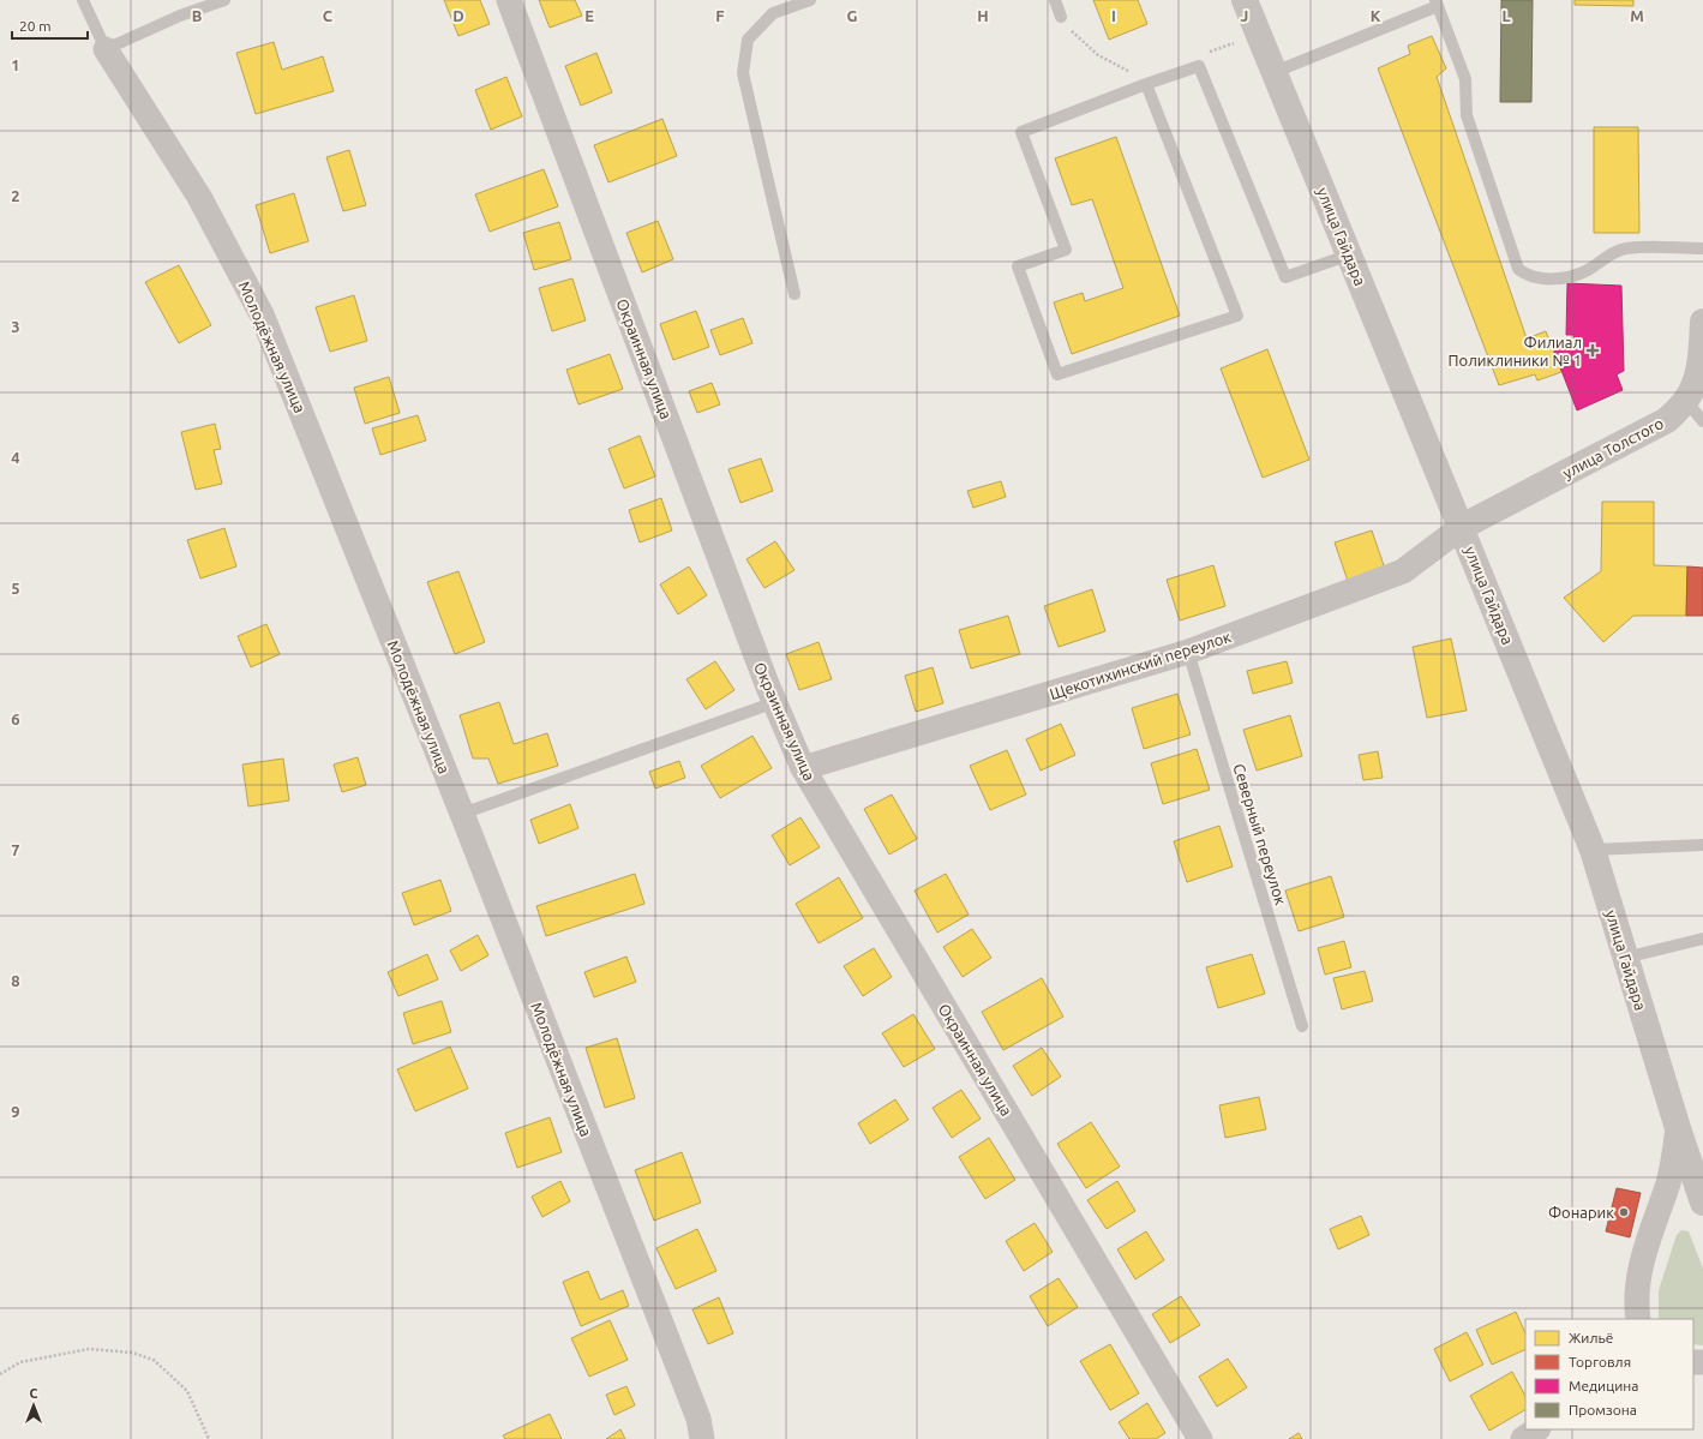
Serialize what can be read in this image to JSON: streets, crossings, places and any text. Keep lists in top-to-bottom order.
{
  "streets": {
    "street": [
      "улица Гайдара",
      "Молодёжная улица",
      "Окраинная улица",
      "улица Толстого",
      "Щекотихинский переулок"
    ],
    "lane": ["Северный переулок"]
  },
  "crossings": [
    ["улица Гайдара", "улица Толстого"],
    ["улица Гайдара", "Щекотихинский переулок"],
    ["Окраинная улица", "Щекотихинский переулок"],
    ["улица Толстого", "Щекотихинский переулок"],
    ["Щекотихинский переулок", "Северный переулок"]
  ],
  "places": {
    "health": ["Филиал Поликлиники № 1"],
    "other": ["Фонарик"]
  },
  "legend": [
    "Жильё",
    "Торговля",
    "Медицина",
    "Промзона"
  ],
  "scale_bar": "20 m",
  "north": "top",
  "grid": {
    "columns": [
      "B",
      "C",
      "D",
      "E",
      "F",
      "G",
      "H",
      "I",
      "J",
      "K",
      "L",
      "M"
    ],
    "rows": [
      "1",
      "2",
      "3",
      "4",
      "5",
      "6",
      "7",
      "8",
      "9"
    ]
  }
}
